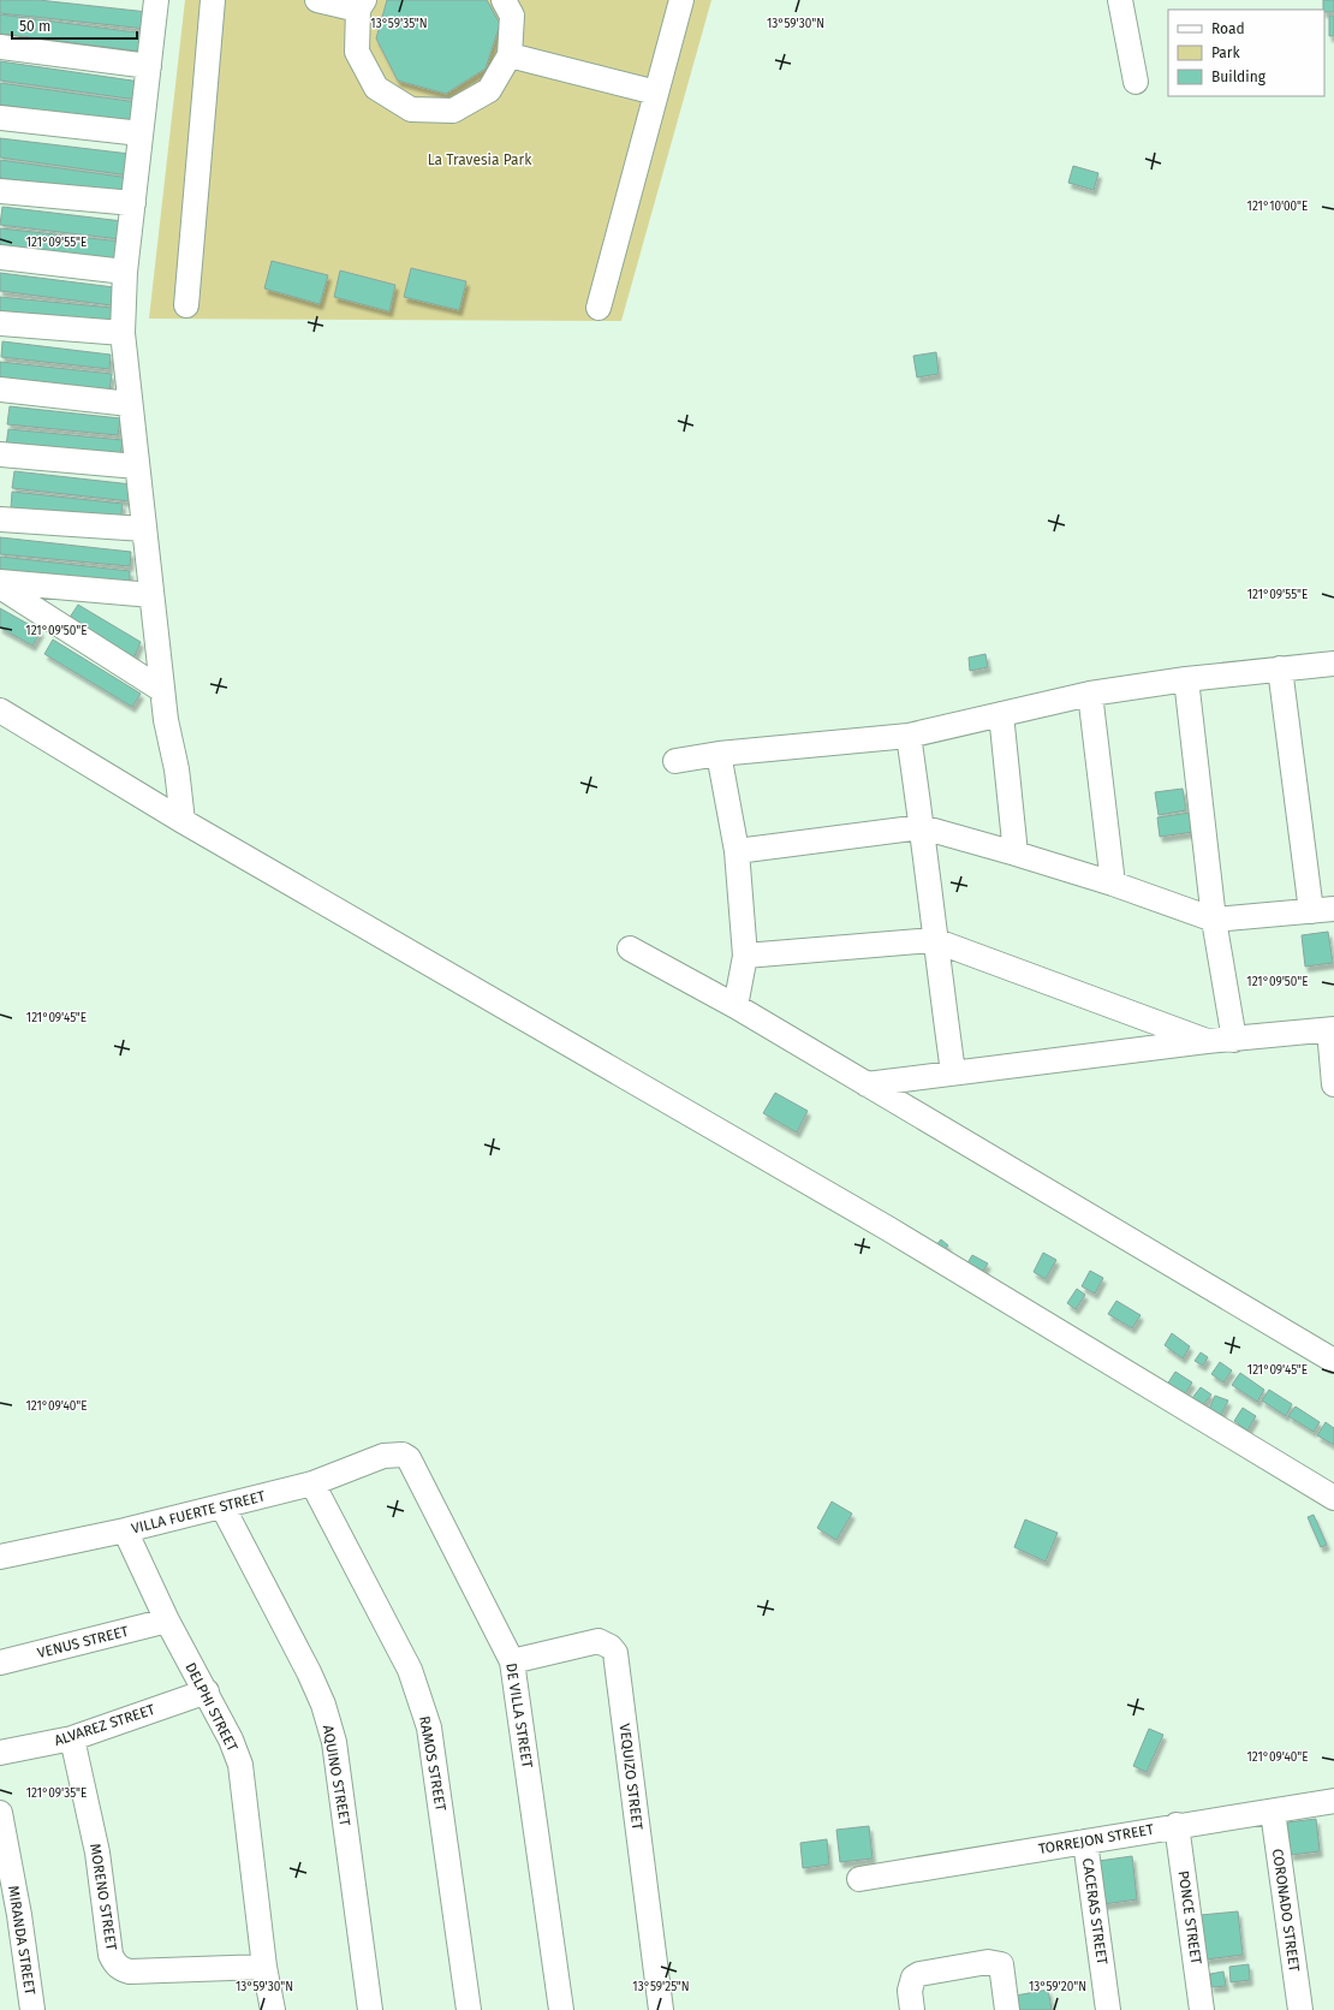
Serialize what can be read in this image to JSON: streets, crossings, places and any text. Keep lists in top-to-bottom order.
{
  "streets": {
    "street": [
      "VILLA FUERTE STREET",
      "VENUS STREET",
      "DELPHI STREET",
      "DE VILLA STREET",
      "ALVAREZ STREET",
      "RAMOS STREET",
      "AQUINO STREET",
      "VEQUIZO STREET",
      "TORREJON STREET",
      "MORENO STREET",
      "CORONADO STREET",
      "CACERAS STREET",
      "PONCE STREET",
      "MIRANDA STREET"
    ]
  },
  "crossings": [
    ["VILLA FUERTE STREET", "DELPHI STREET"],
    ["VILLA FUERTE STREET", "DE VILLA STREET"],
    ["VILLA FUERTE STREET", "RAMOS STREET"],
    ["VILLA FUERTE STREET", "AQUINO STREET"],
    ["VENUS STREET", "DELPHI STREET"],
    ["DELPHI STREET", "ALVAREZ STREET"],
    ["DELPHI STREET", "MORENO STREET"],
    ["DE VILLA STREET", "VEQUIZO STREET"],
    ["ALVAREZ STREET", "MORENO STREET"],
    ["TORREJON STREET", "CORONADO STREET"],
    ["TORREJON STREET", "CACERAS STREET"],
    ["TORREJON STREET", "PONCE STREET"]
  ],
  "parks": ["La Travesia Park"],
  "legend": ["Road", "Park", "Building"],
  "scale_bar": "50 m",
  "coordinates": [
    "13°59'35\"N",
    "13°59'30\"N",
    "121°10'00\"E",
    "121°09'55\"E",
    "121°09'50\"E",
    "121°09'45\"E",
    "121°09'40\"E",
    "121°09'35\"E",
    "13°59'25\"N",
    "13°59'20\"N"
  ]
}
